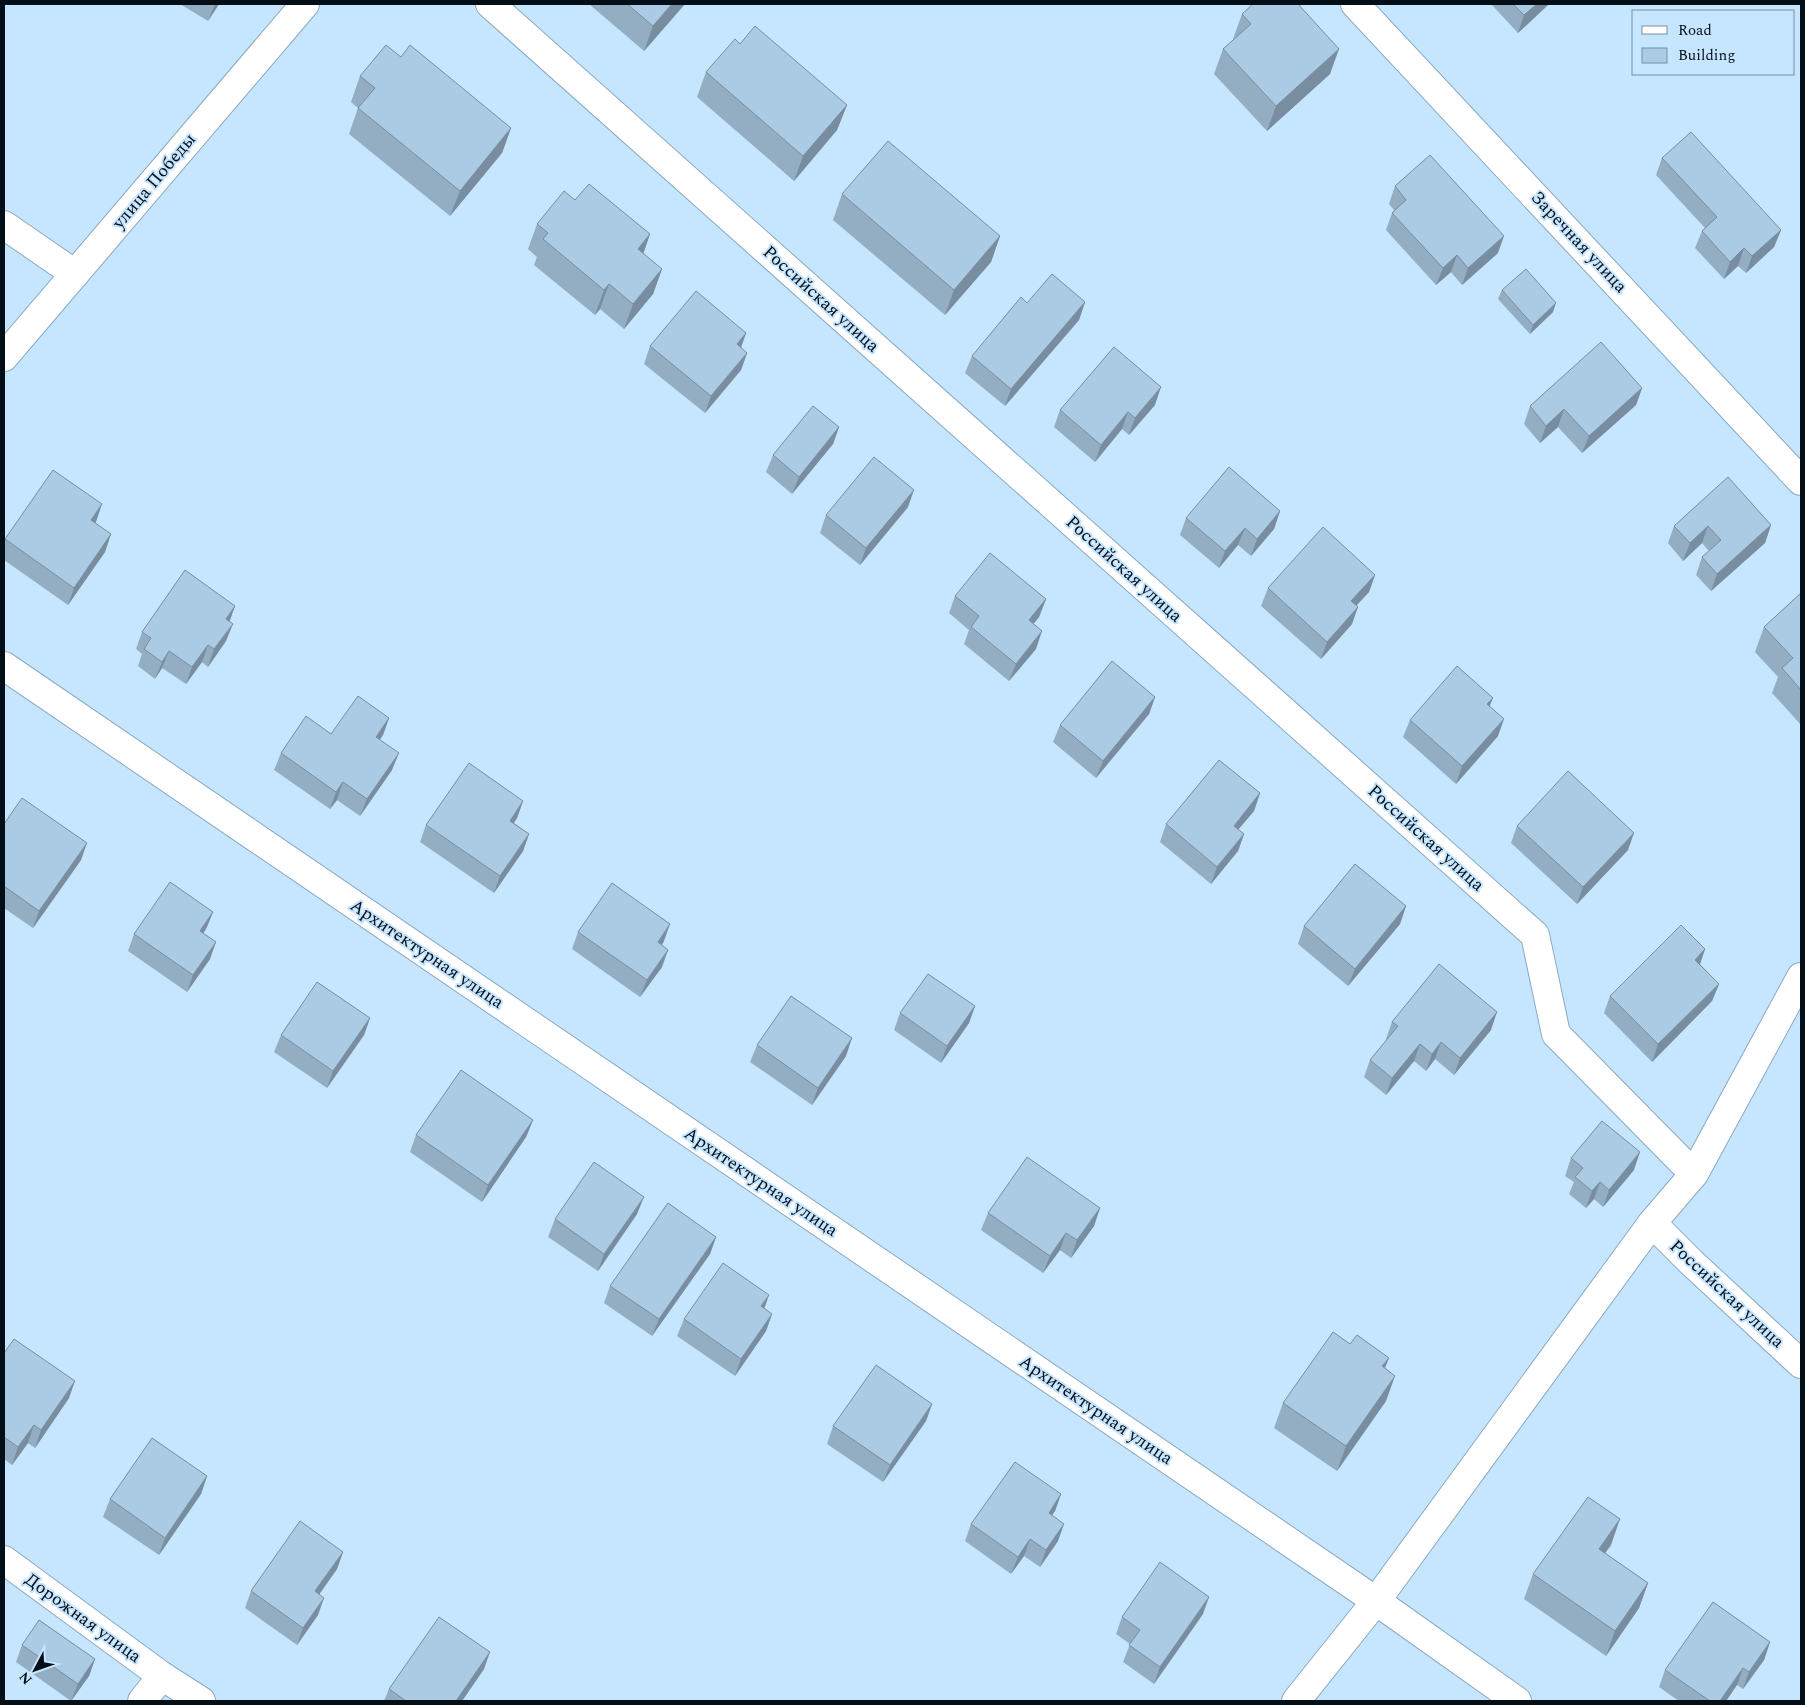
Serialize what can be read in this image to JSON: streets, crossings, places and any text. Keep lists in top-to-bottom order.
{
  "streets": {
    "street": [
      "улица Победы",
      "Заречная улица",
      "Российская улица",
      "Архитектурная улица",
      "Дорожная улица"
    ]
  },
  "legend": ["Road", "Building"],
  "north": "bottom left"
}
